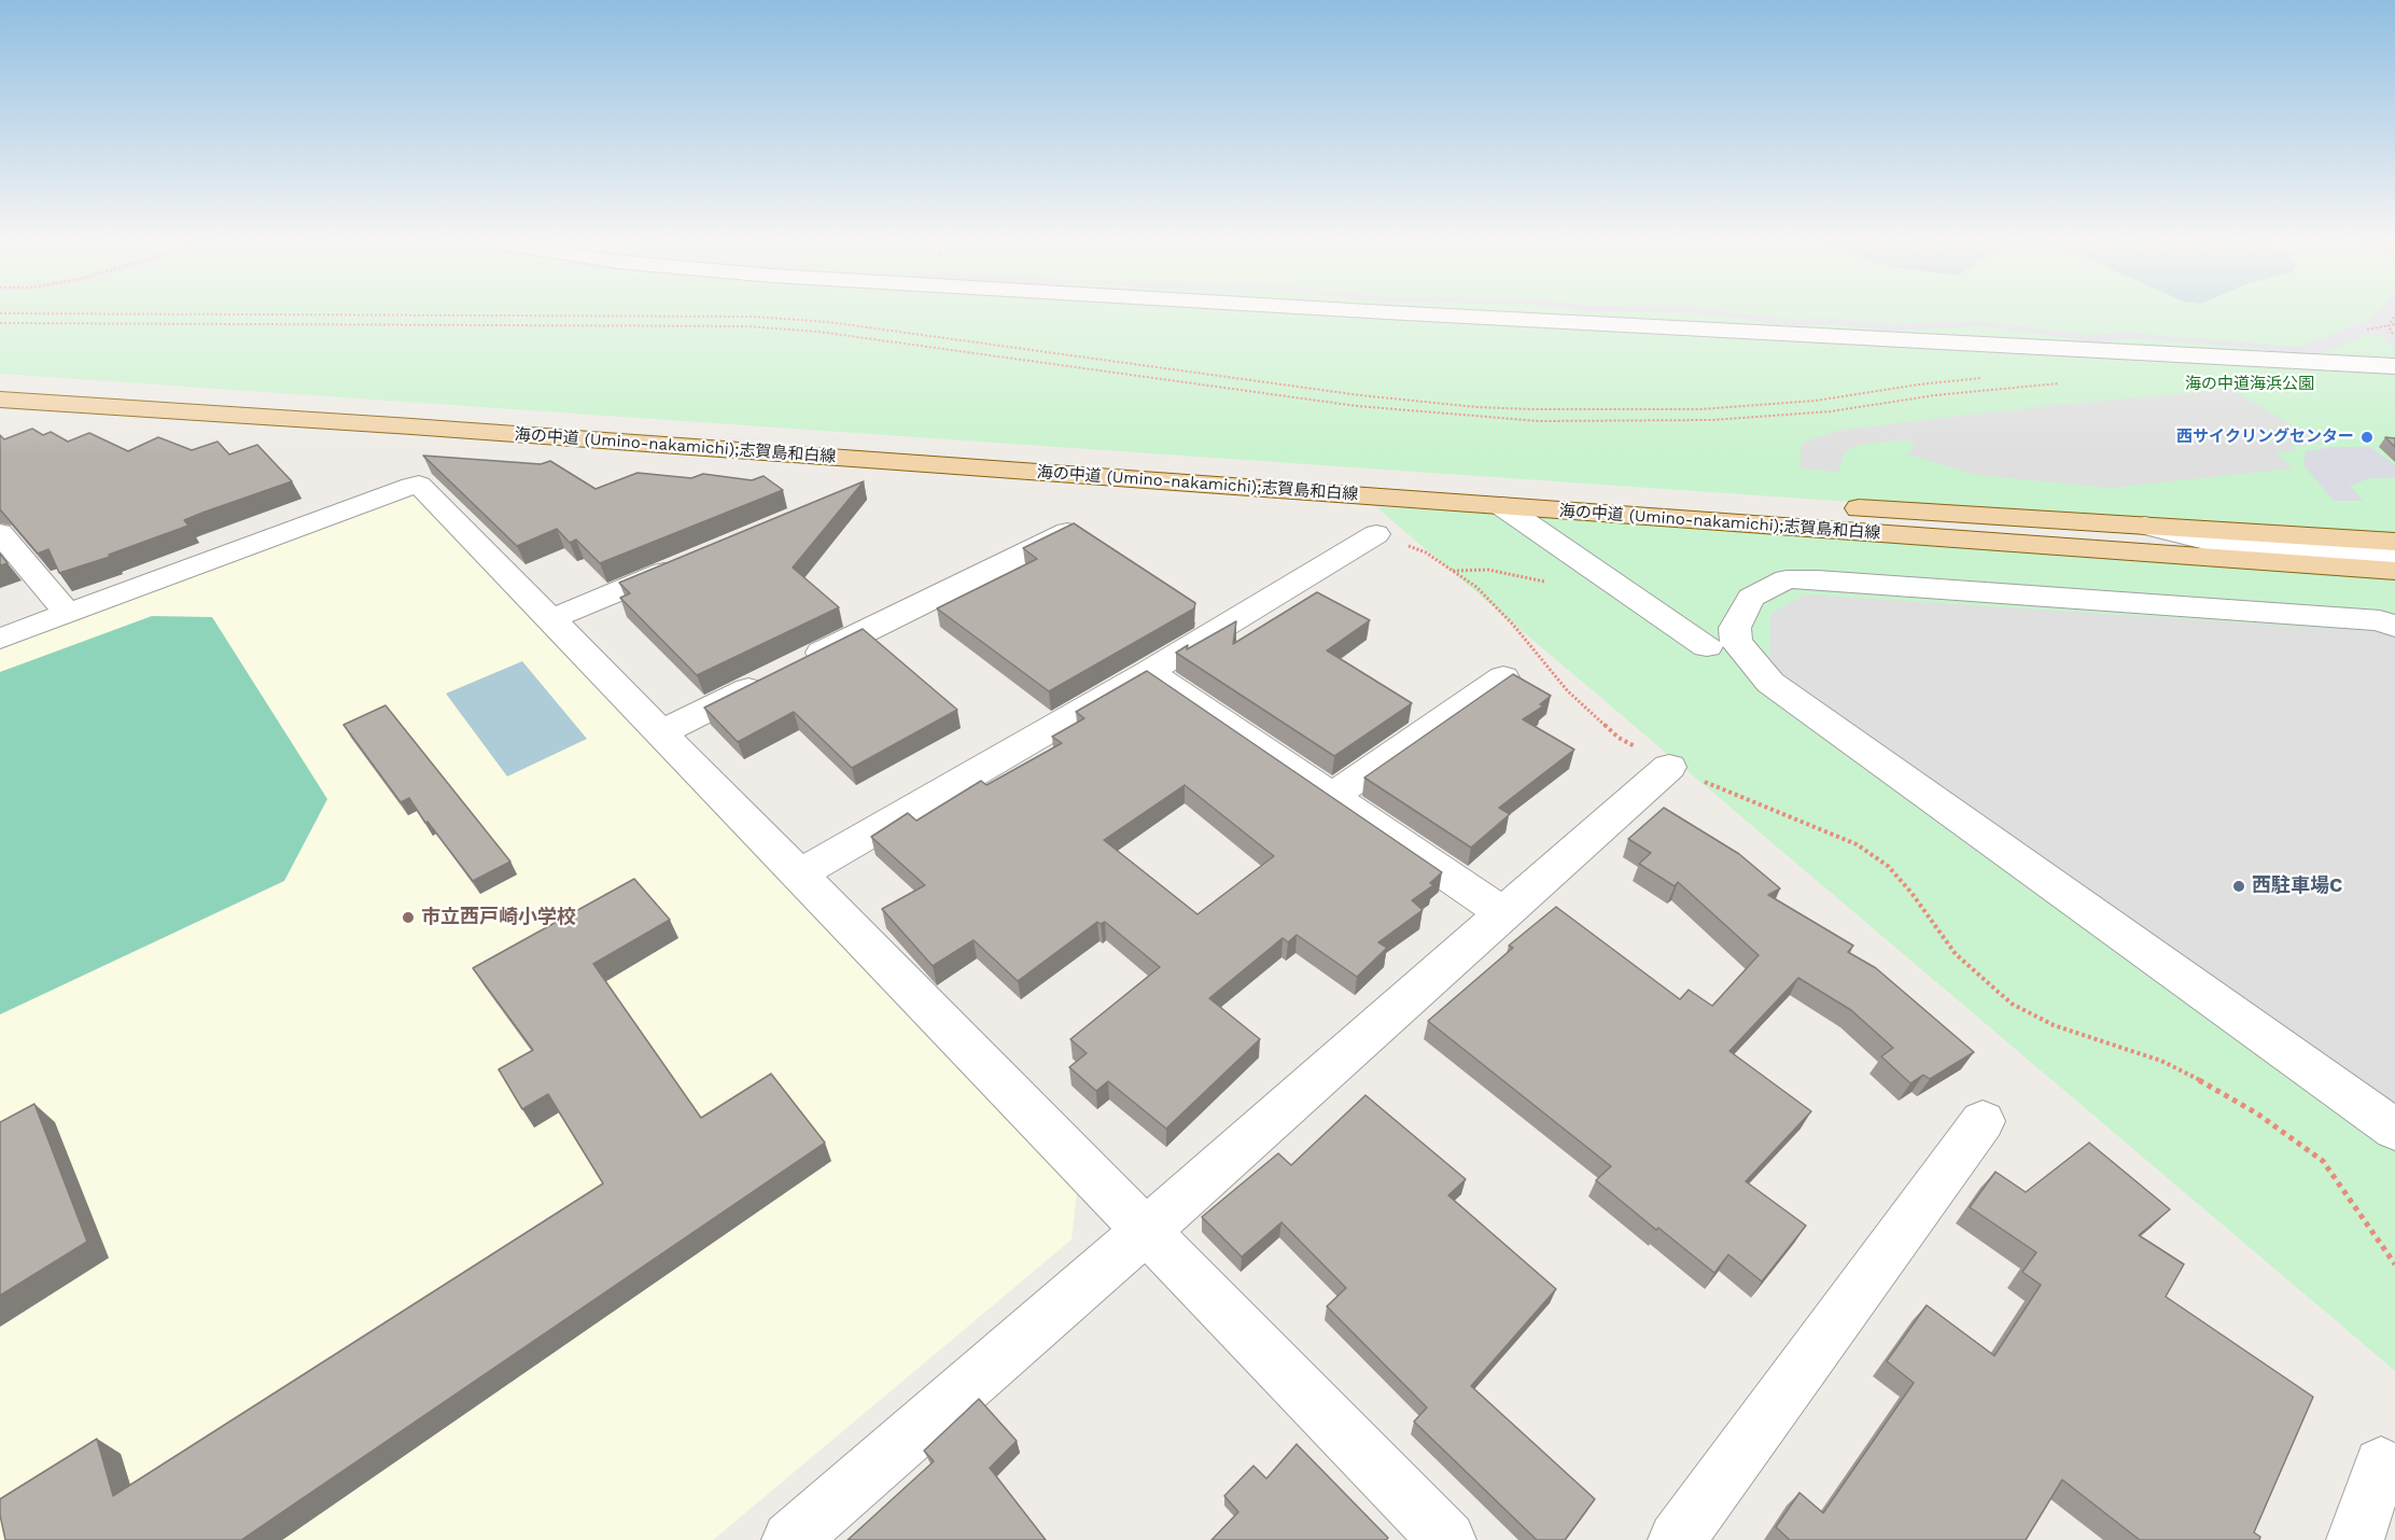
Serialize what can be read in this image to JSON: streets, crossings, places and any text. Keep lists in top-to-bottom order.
{
  "streets": {
    "main road": ["海の中道 (Umino-nakamichi);志賀島和白線"]
  },
  "parks": ["海の中道海浜公園"],
  "places": ["西サイクリングセンター", "西駐車場C", "市立西戸崎小学校"]
}
